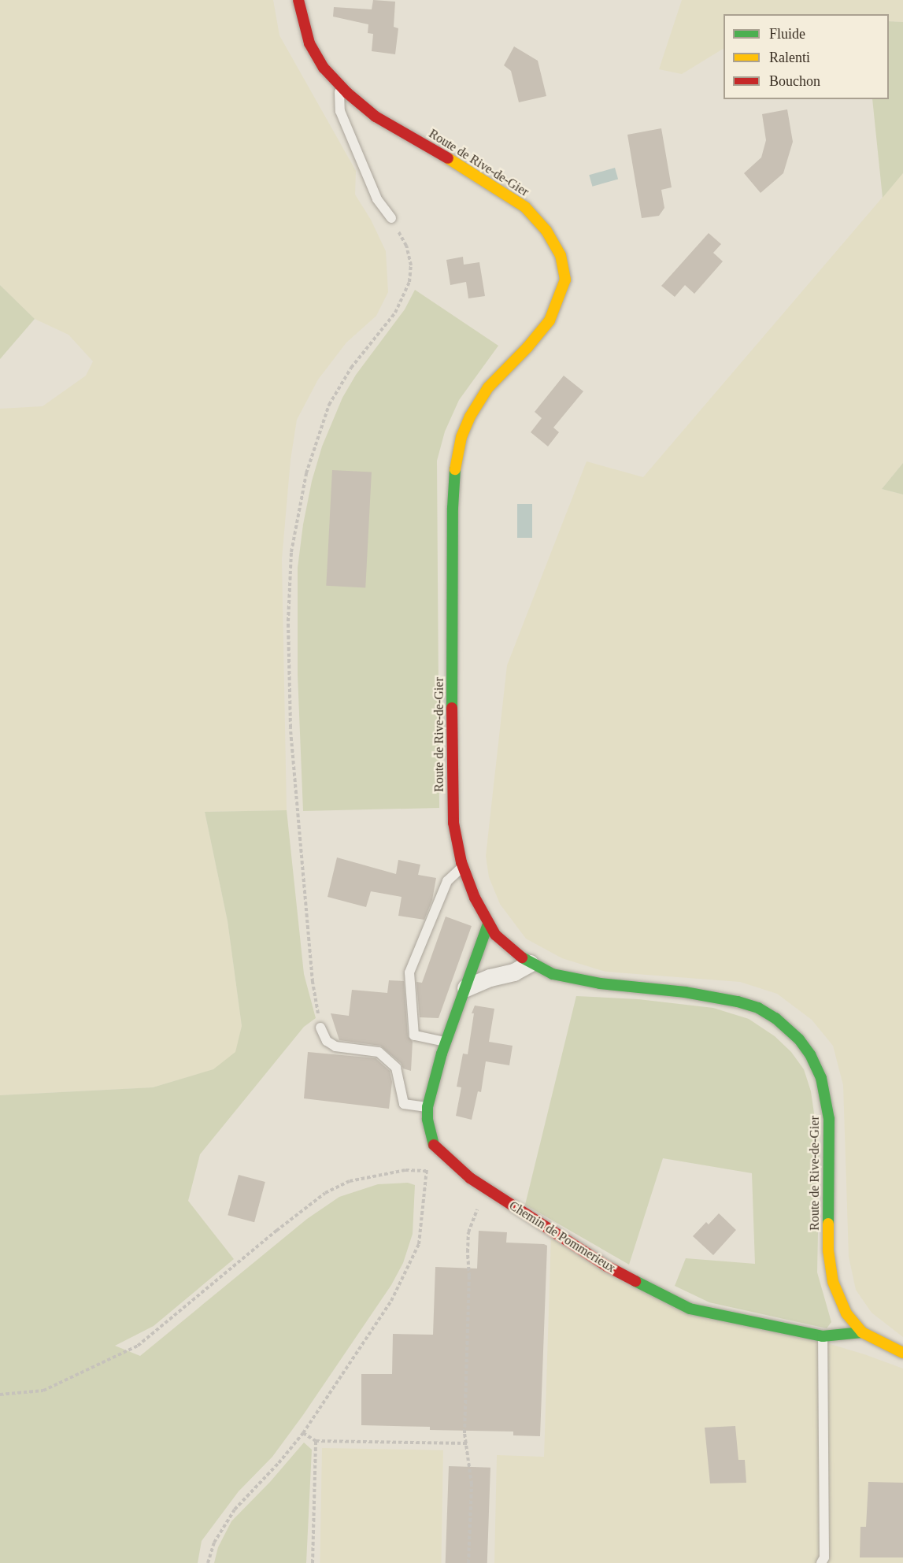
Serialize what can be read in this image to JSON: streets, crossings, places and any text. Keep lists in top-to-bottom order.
{
  "streets": {
    "main road": ["Route de Rive-de-Gier", "Chemin de Pommerieux"]
  },
  "crossings": [
    ["Route de Rive-de-Gier", "Chemin de Pommerieux"]
  ],
  "legend": ["Fluide", "Ralenti", "Bouchon"]
}
